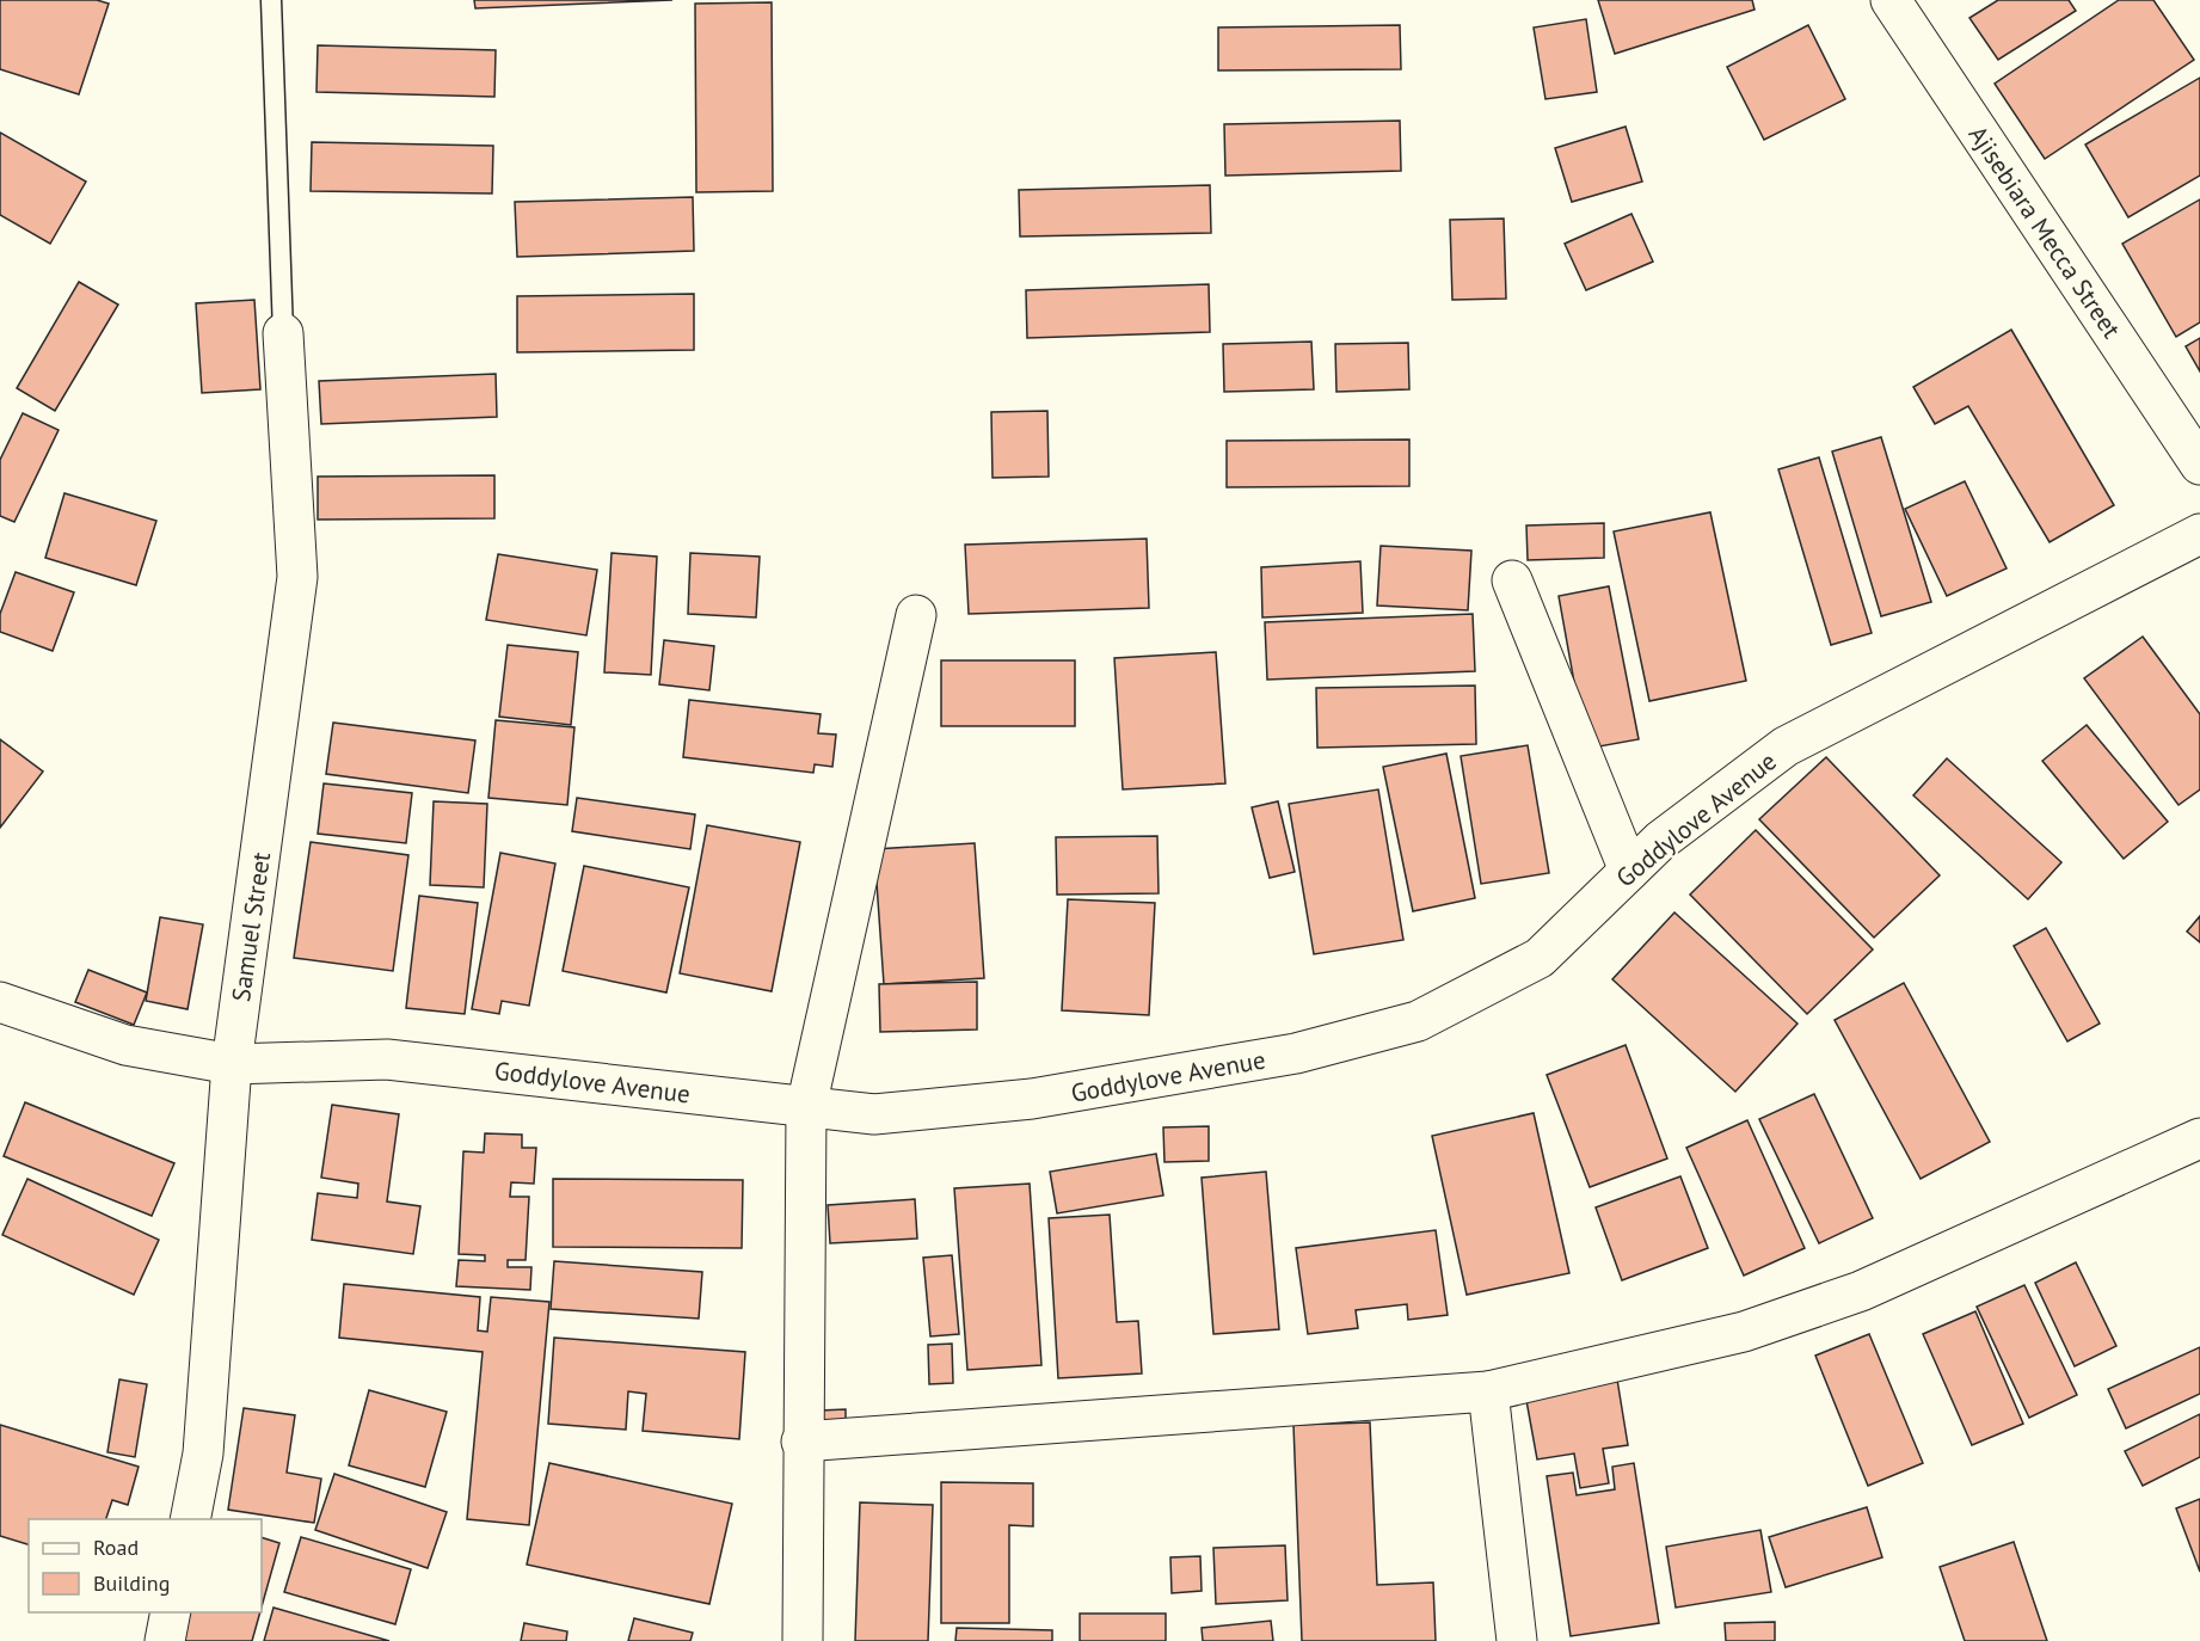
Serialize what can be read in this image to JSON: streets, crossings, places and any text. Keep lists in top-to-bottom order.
{
  "streets": {
    "street": ["Ajisebiara Mecca Street", "Goddylove Avenue", "Samuel Street"]
  },
  "crossings": [
    ["Goddylove Avenue", "Samuel Street"]
  ],
  "legend": ["Road", "Building"]
}
